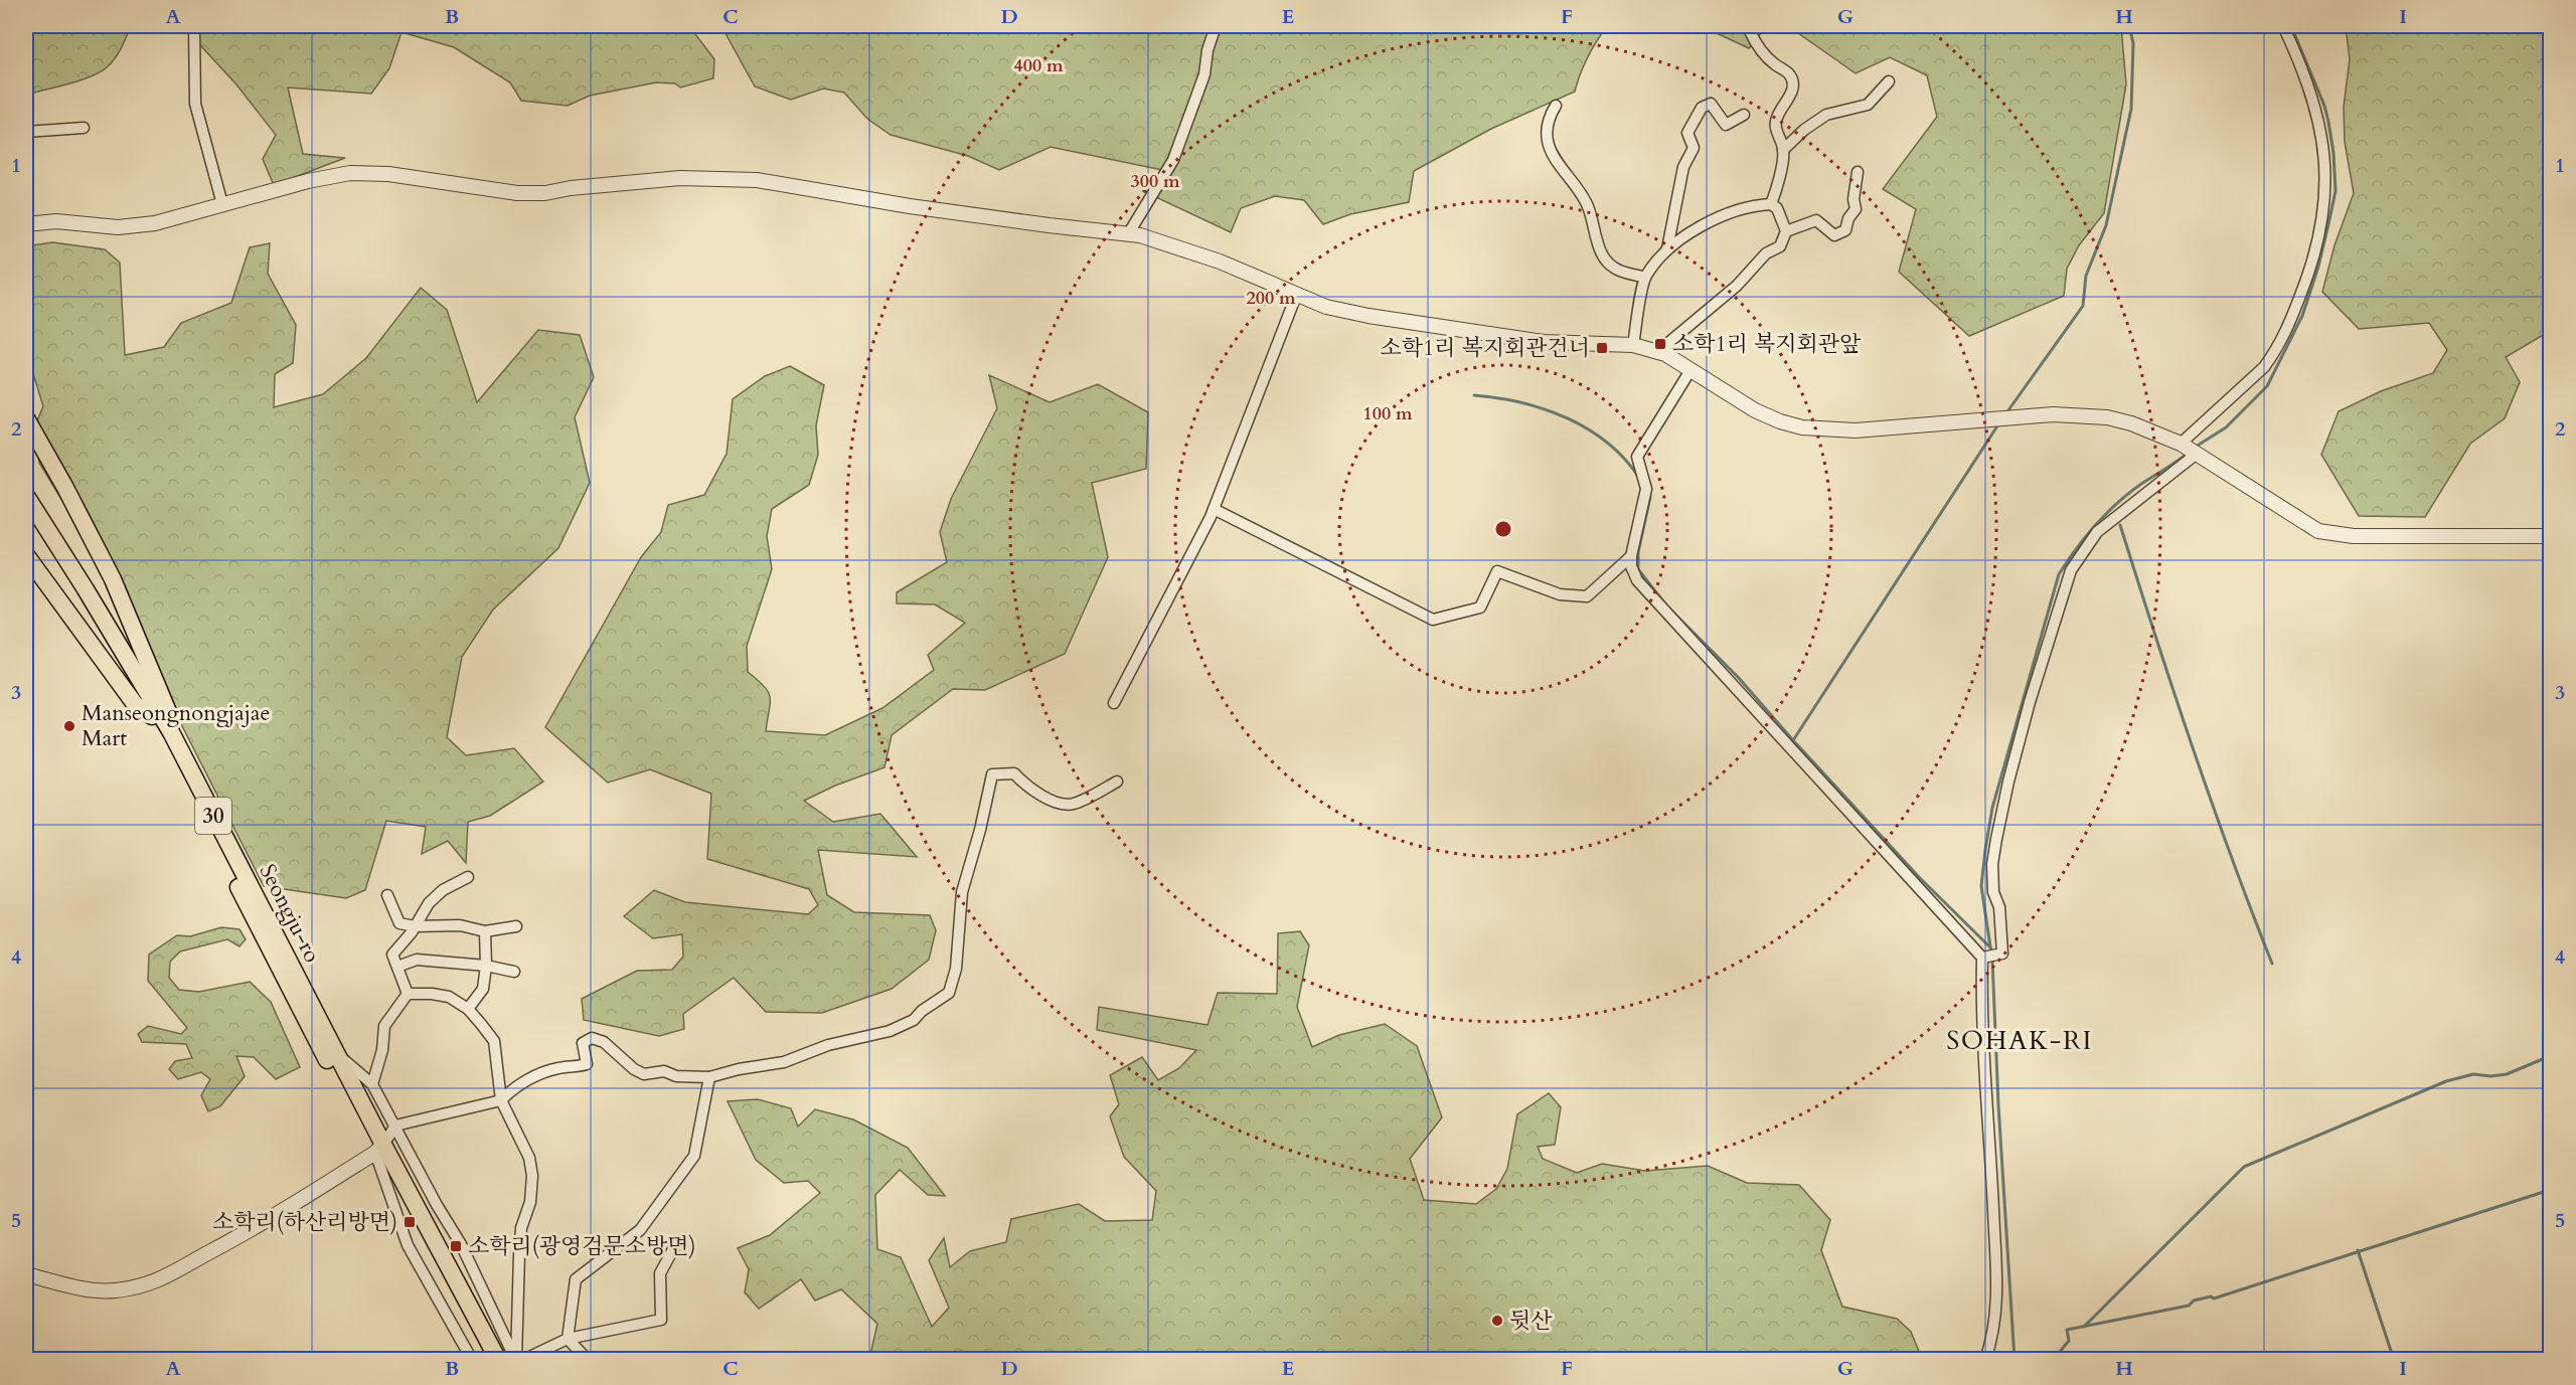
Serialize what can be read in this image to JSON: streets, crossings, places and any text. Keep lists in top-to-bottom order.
{
  "streets": {
    "highway": ["30", "Seongju-ro"]
  },
  "districts": ["SOHAK-RI"],
  "places": {
    "transit": [
      "소학1리 복지회관앞",
      "소학1리 복지회관건너",
      "소학리(하산리방면)",
      "소학리(광영검문소방면)"
    ],
    "other": ["Manseongnongjajae Mart", "뒷산"]
  },
  "grid": {
    "columns": [
      "A",
      "B",
      "C",
      "D",
      "E",
      "F",
      "G",
      "H",
      "I"
    ],
    "rows": [
      "1",
      "2",
      "3",
      "4",
      "5"
    ]
  },
  "rings": [
    "400 m",
    "300 m",
    "200 m",
    "100 m"
  ]
}
